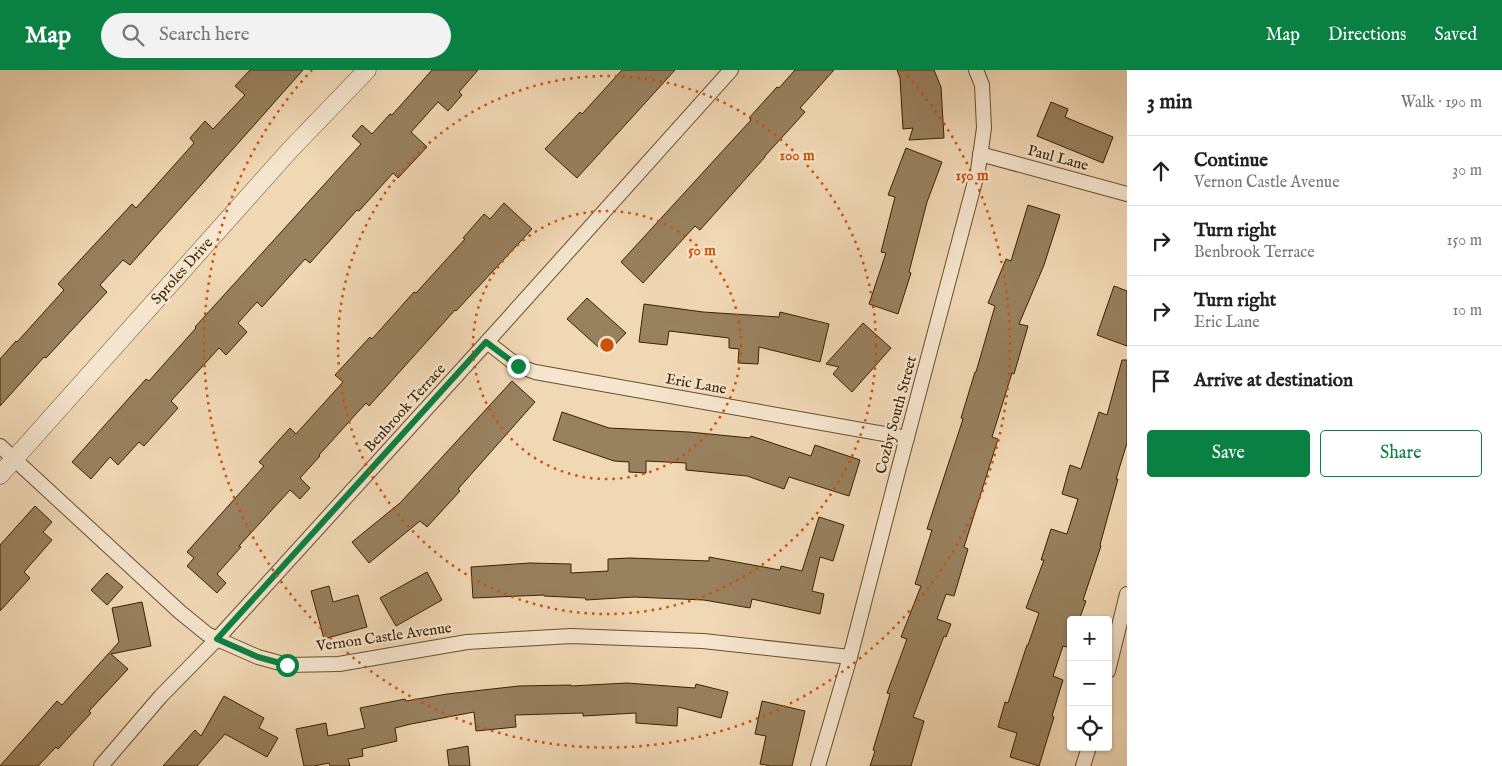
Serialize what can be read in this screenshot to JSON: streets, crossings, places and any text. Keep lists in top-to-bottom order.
{
  "streets": {
    "street": [
      "Paul Lane",
      "Sproles Drive",
      "Eric Lane",
      "Benbrook Terrace",
      "Cozby South Street",
      "Vernon Castle Avenue"
    ]
  },
  "crossings": [
    ["Paul Lane", "Cozby South Street"],
    ["Sproles Drive", "Vernon Castle Avenue"],
    ["Eric Lane", "Benbrook Terrace"],
    ["Eric Lane", "Cozby South Street"],
    ["Benbrook Terrace", "Vernon Castle Avenue"],
    ["Cozby South Street", "Vernon Castle Avenue"]
  ],
  "page": {
    "header": "Map",
    "search": "Search here",
    "nav": ["Map", "Directions", "Saved"],
    "heading": ["3 min", "Walk · 190 m"],
    "list": [
      ["Continue", "Vernon Castle Avenue", "30 m"],
      ["Turn right", "Benbrook Terrace", "150 m"],
      ["Turn right", "Eric Lane", "10 m"],
      "Arrive at destination"
    ],
    "buttons": ["Save", "Share"],
    "map_buttons": ["+", "−"]
  },
  "rings": ["100 m", "150 m", "50 m"]
}
